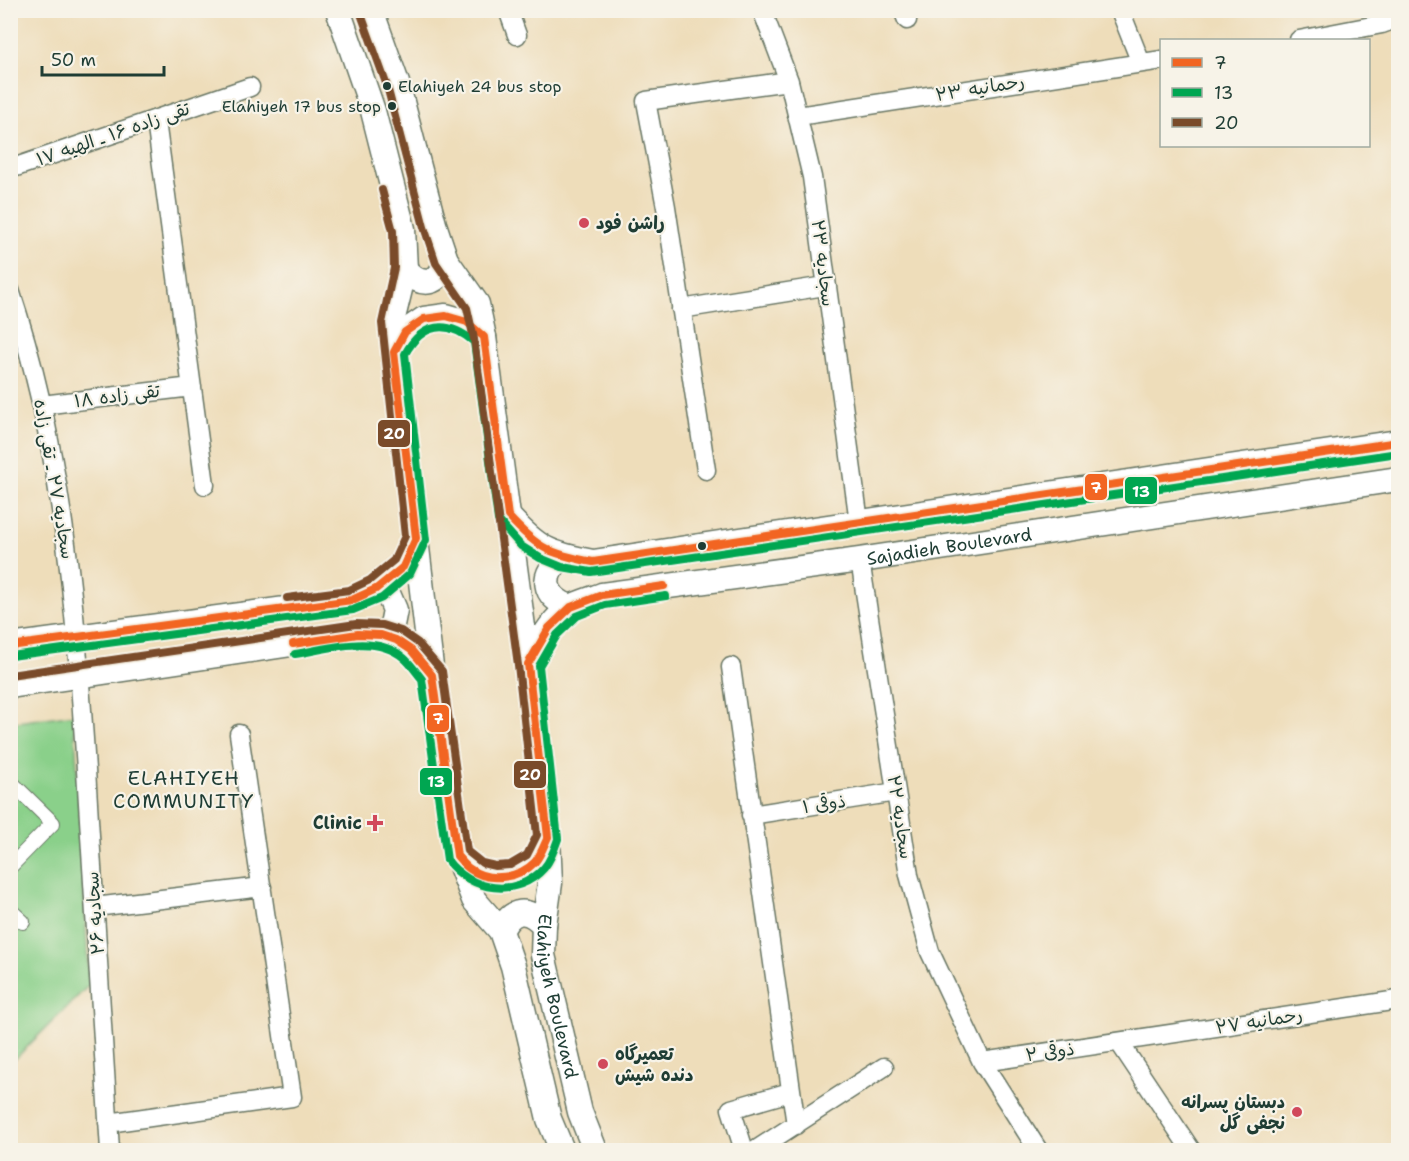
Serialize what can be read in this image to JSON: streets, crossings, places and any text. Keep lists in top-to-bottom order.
{
  "streets": {
    "main road": ["Sajadieh Boulevard", "Elahiyeh Boulevard"],
    "street": [
      "رحمانیه ۲۳",
      "تقی زاده ۱۶ ـ الهیه ۱۷",
      "سجادیه ۲۳",
      "تقی زاده ۱۸",
      "سجادیه ۲۷ ـ تقی زاده",
      "ذوقی ۱",
      "سجادیه ۲۲",
      "سجادیه ۲۶",
      "رحمانیه ۲۷",
      "ذوقی ۲"
    ]
  },
  "crossings": [
    ["رحمانیه ۲۳", "سجادیه ۲۳"],
    ["سجادیه ۲۳", "Sajadieh Boulevard"],
    ["تقی زاده ۱۸", "سجادیه ۲۷ ـ تقی زاده"],
    ["سجادیه ۲۷ ـ تقی زاده", "سجادیه ۲۶"],
    ["Sajadieh Boulevard", "سجادیه ۲۲"],
    ["Sajadieh Boulevard", "Elahiyeh Boulevard"],
    ["ذوقی ۱", "سجادیه ۲۲"],
    ["سجادیه ۲۲", "ذوقی ۲"],
    ["رحمانیه ۲۷", "ذوقی ۲"]
  ],
  "districts": ["ELAHIYEH COMMUNITY"],
  "places": {
    "other": [
      "Elahiyeh 24 bus stop",
      "Elahiyeh 17 bus stop",
      "راشن فود",
      "تعمیرگاه دنده شیش",
      "دبستان پسرانه نجفی گل"
    ],
    "health": ["Clinic"]
  },
  "lines": ["transit line 20", "transit line 7", "transit line 13"],
  "legend": ["7", "13", "20"],
  "scale_bar": "50 m"
}
